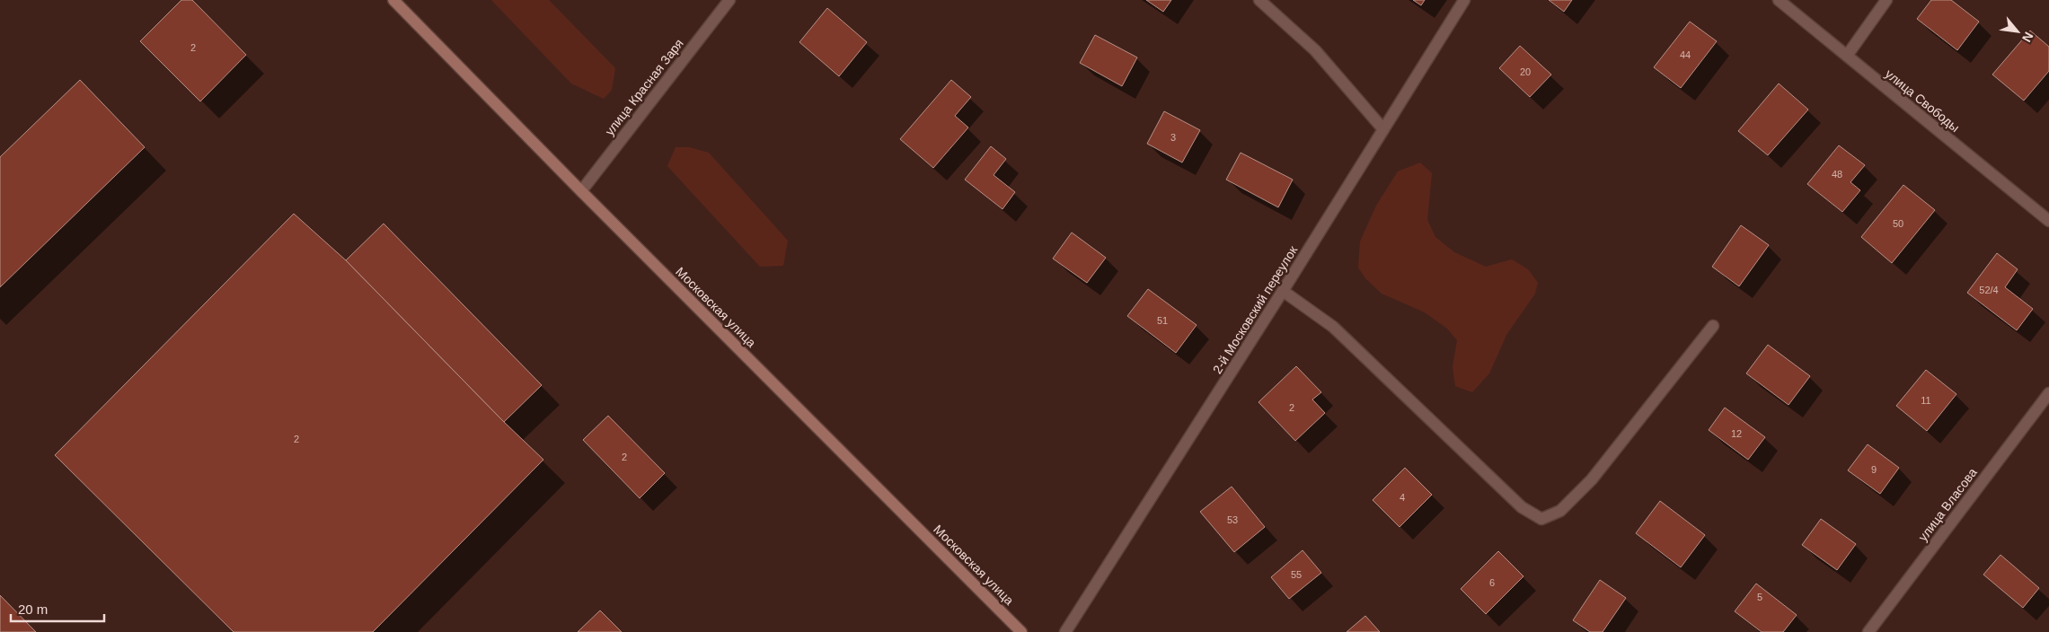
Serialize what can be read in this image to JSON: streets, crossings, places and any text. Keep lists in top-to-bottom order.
{
  "streets": {
    "main road": ["Московская улица"],
    "street": [
      "улица Красная Заря",
      "улица Свободы",
      "2-й Московский переулок",
      "улица Власова"
    ]
  },
  "crossings": [
    ["улица Красная Заря", "Московская улица"]
  ],
  "house_numbers": [
    "2",
    "44",
    "20",
    "3",
    "48",
    "50",
    "52/4",
    "51",
    "11",
    "2",
    "12",
    "2",
    "2",
    "9",
    "4",
    "53",
    "55",
    "6",
    "5"
  ],
  "scale_bar": "20 m",
  "north": "bottom right"
}
